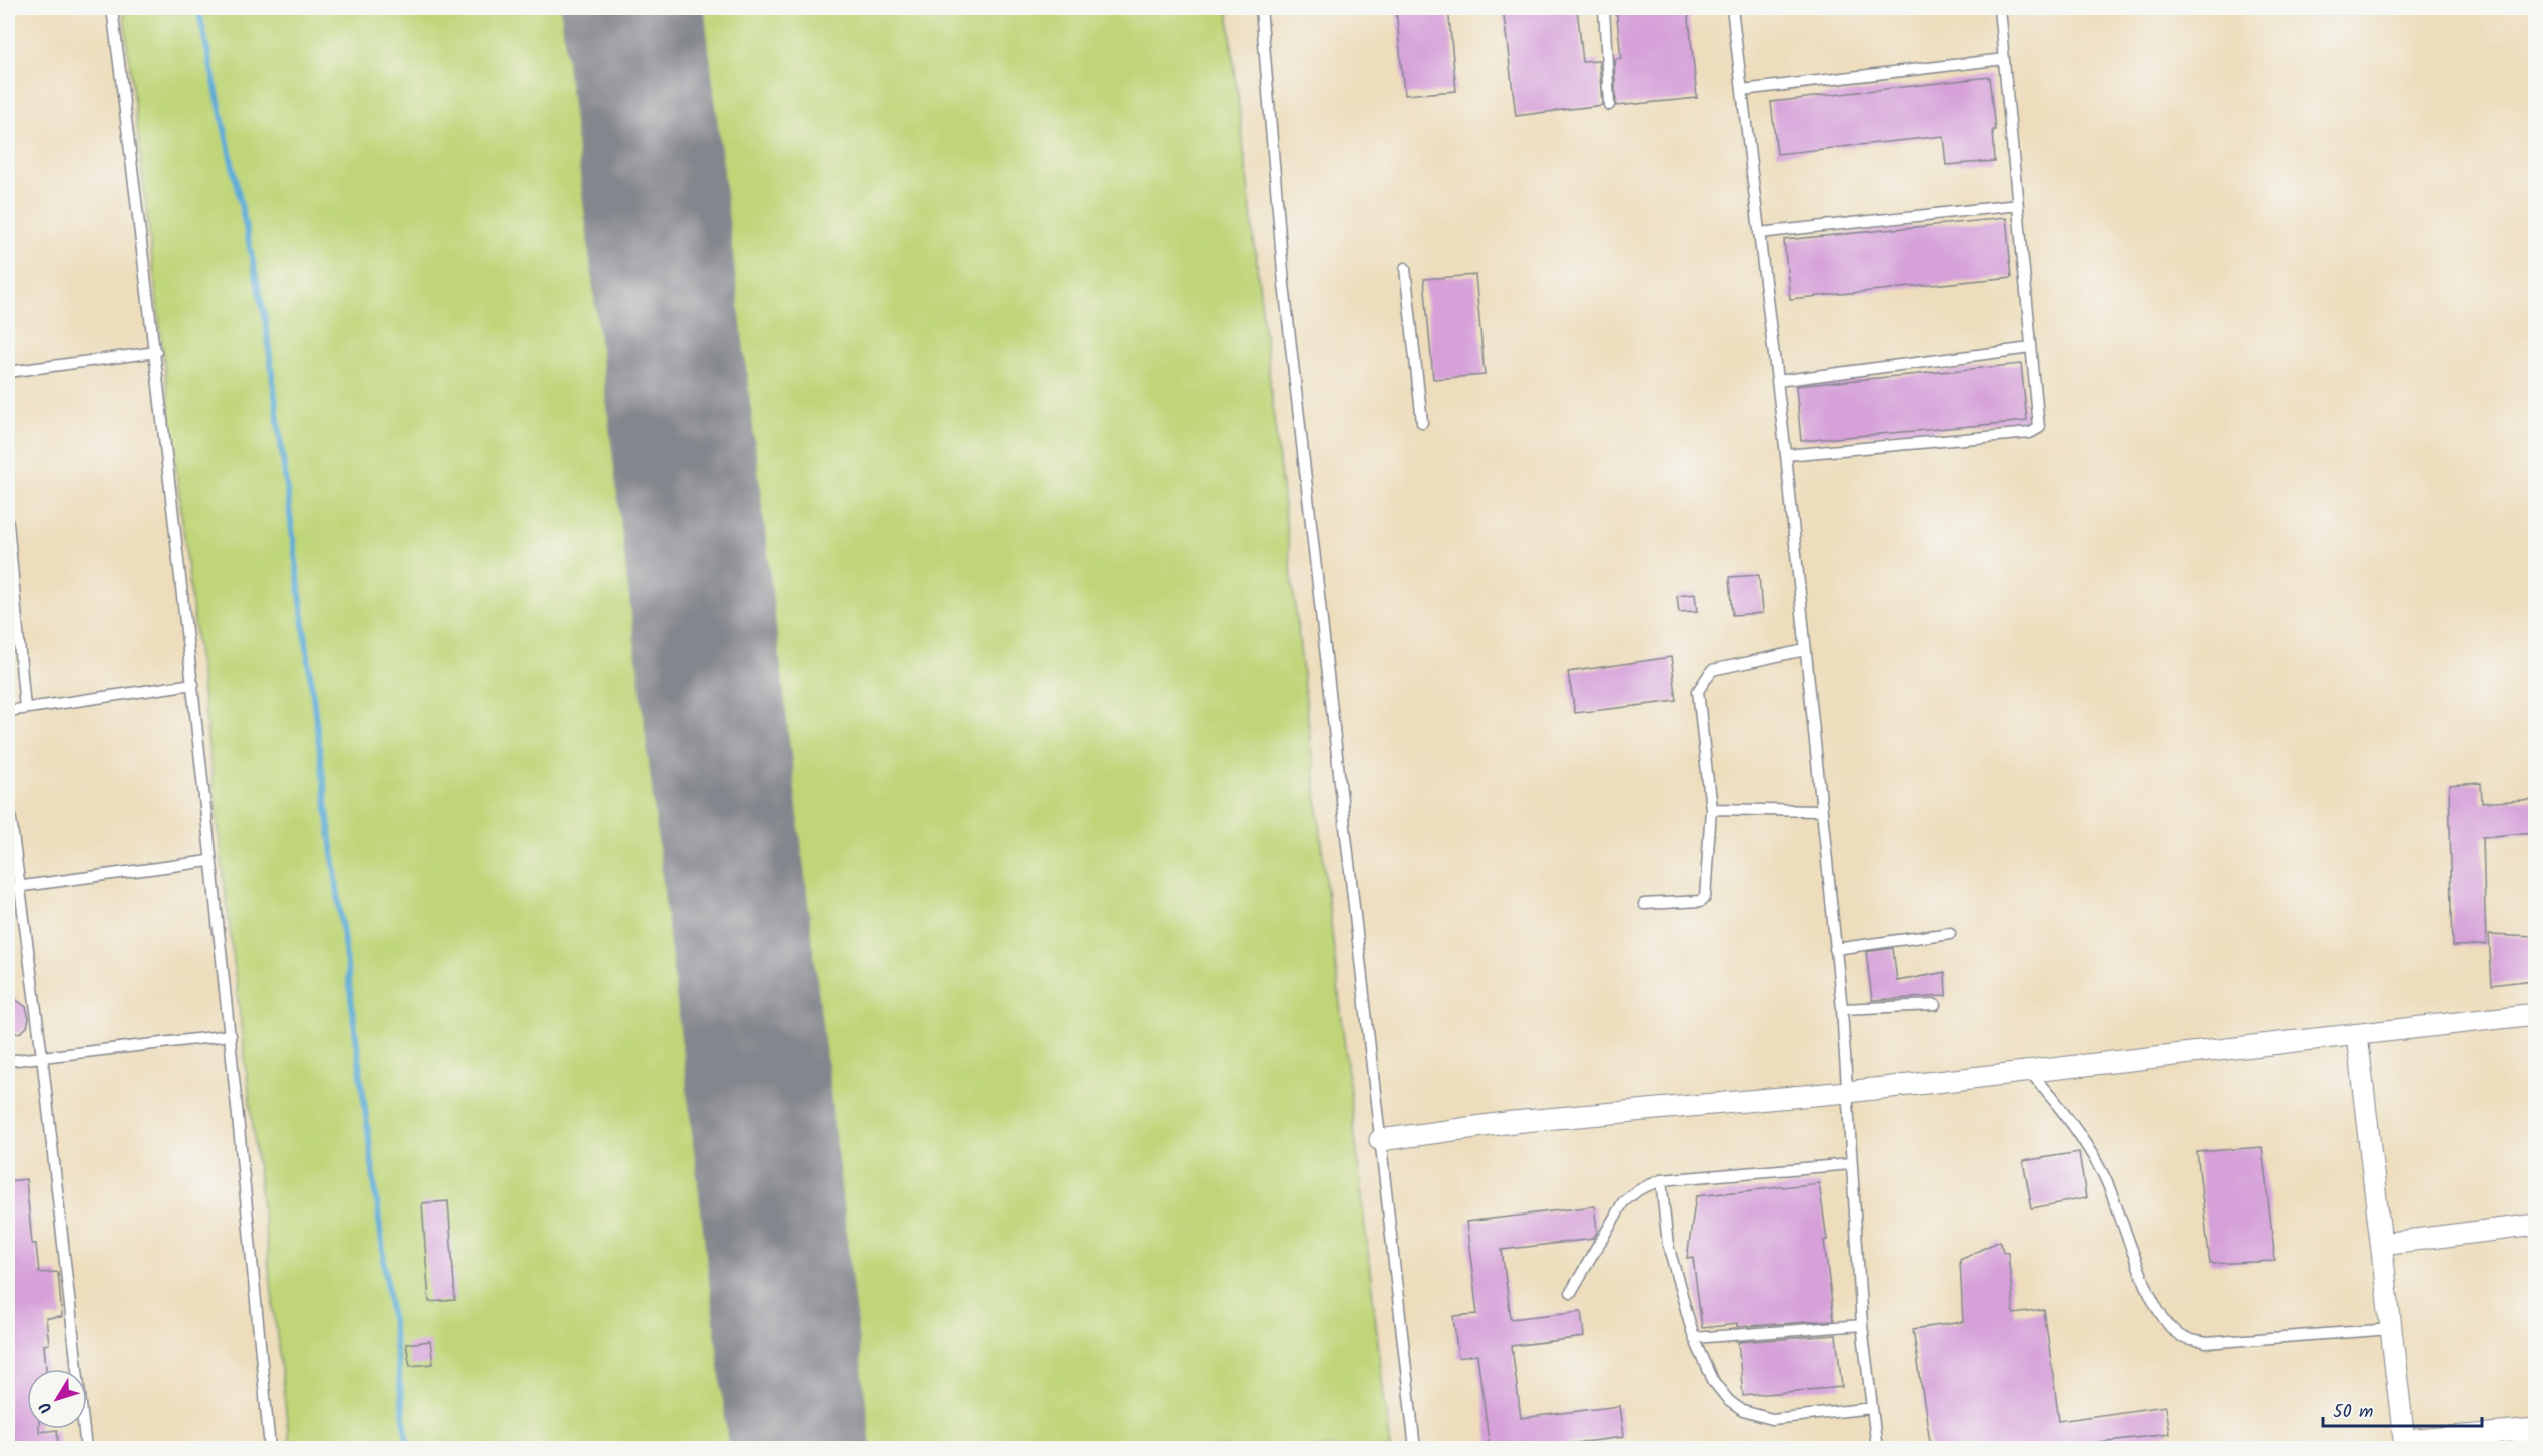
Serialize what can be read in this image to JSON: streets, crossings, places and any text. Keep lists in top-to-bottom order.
{
  "scale_bar": "50 m",
  "north": "bottom left"
}
